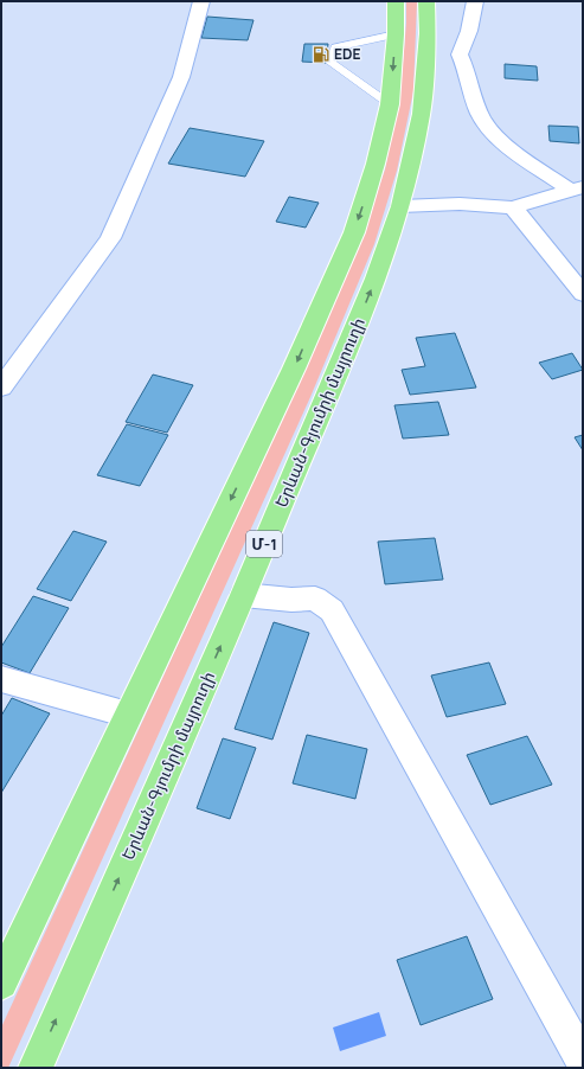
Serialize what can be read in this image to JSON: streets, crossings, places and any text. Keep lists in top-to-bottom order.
{
  "streets": {
    "highway": ["Երևան-Գյումրի մայրուղի", "Մ-1"]
  },
  "places": {
    "fuel station": ["EDE"]
  }
}
